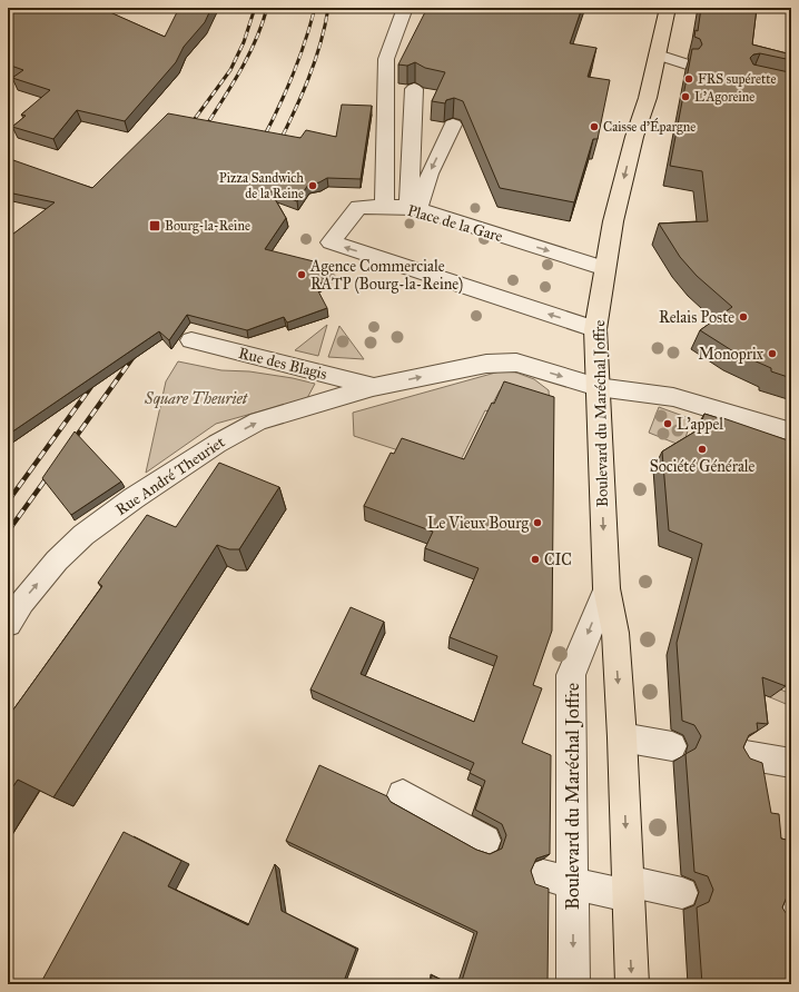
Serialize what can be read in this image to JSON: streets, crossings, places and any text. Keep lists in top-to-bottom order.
{
  "streets": {
    "main road": ["Boulevard du Maréchal Joffre"],
    "street": ["Place de la Gare", "Rue des Blagis", "Rue André Theuriet"]
  },
  "crossings": [
    ["Place de la Gare", "Boulevard du Maréchal Joffre"],
    ["Rue des Blagis", "Rue André Theuriet"]
  ],
  "one_way": ["Boulevard du Maréchal Joffre", "Rue André Theuriet"],
  "parks": ["Square Theuriet"],
  "places": {
    "other": [
      "FRS supérette",
      "L'Agoreine",
      "Caisse d'Épargne",
      "Pizza Sandwich de la Reine",
      "Agence Commerciale RATP (Bourg-la-Reine)",
      "Relais Poste",
      "Monoprix",
      "L'appel",
      "Société Générale",
      "Le Vieux Bourg",
      "CIC"
    ],
    "transit": ["Bourg-la-Reine"]
  }
}
